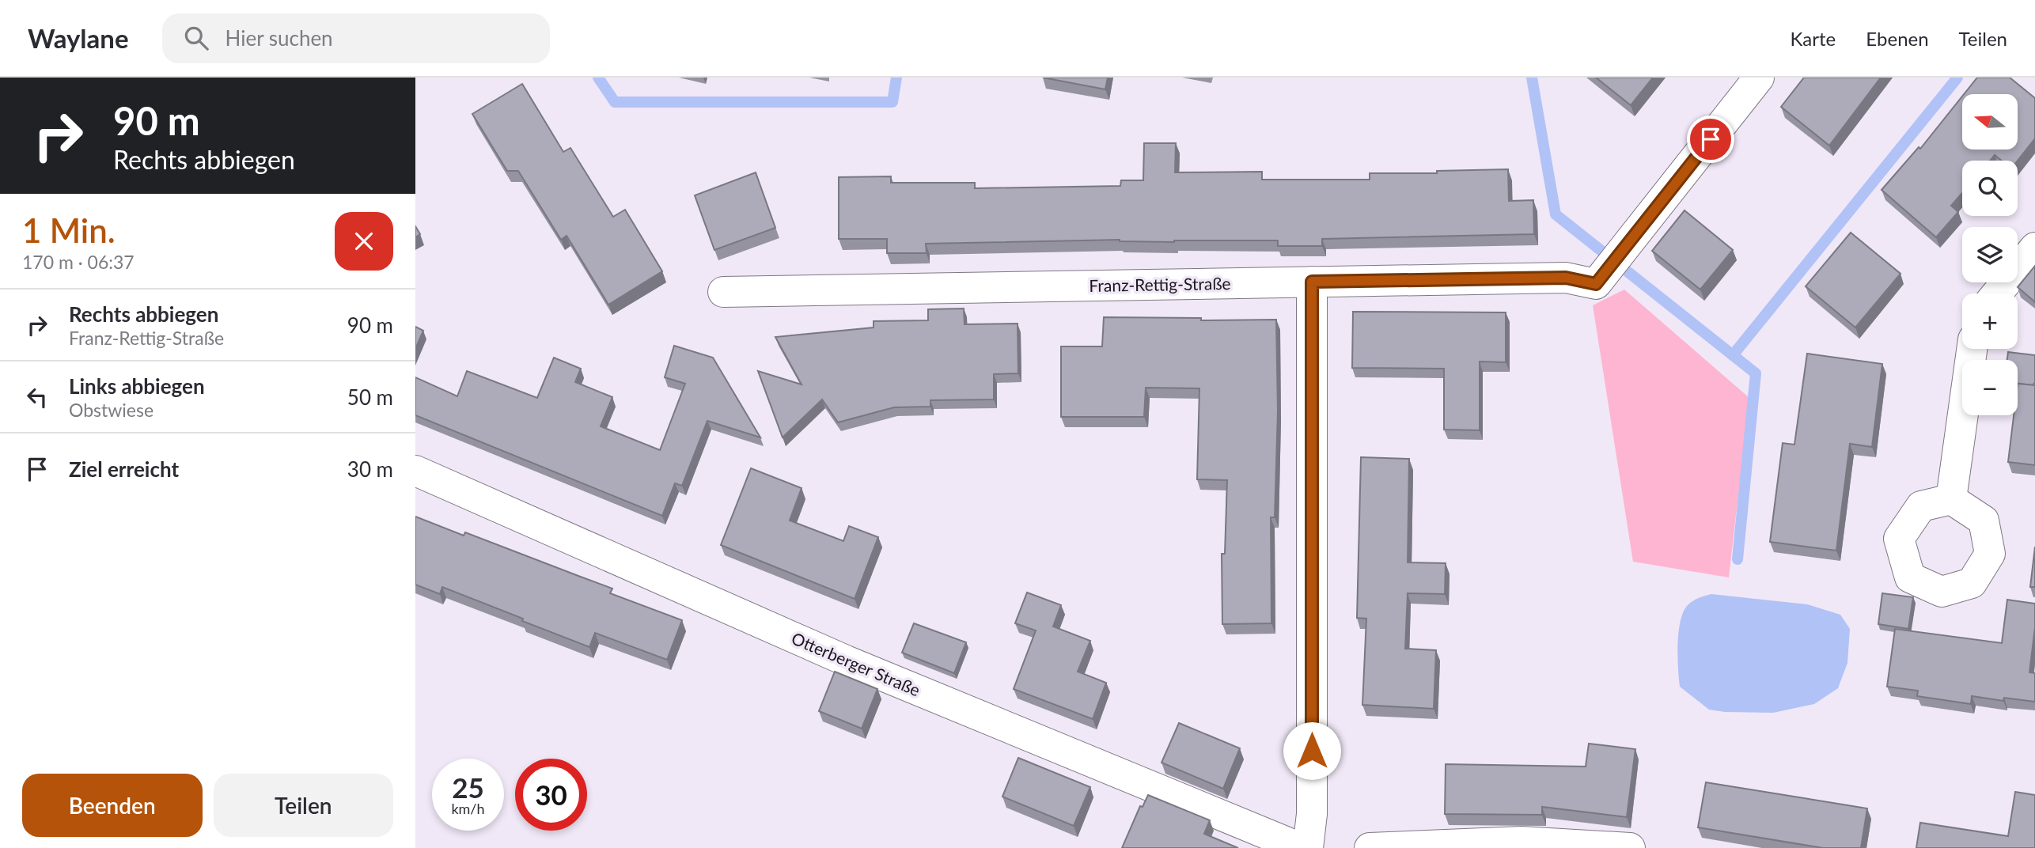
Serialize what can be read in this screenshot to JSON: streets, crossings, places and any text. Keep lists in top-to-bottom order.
{
  "streets": {
    "street": ["Franz-Rettig-Straße", "Otterberger Straße"]
  },
  "north": "left",
  "page": {
    "header": "Waylane",
    "search": "Hier suchen",
    "nav": ["Karte", "Ebenen", "Teilen"],
    "turn": ["90 m", "Rechts abbiegen"],
    "map_buttons": ["+", "−"],
    "heading": ["1 Min.", "170 m · 06:37"],
    "list": [
      {
        "name": "Rechts abbiegen",
        "note": "Franz-Rettig-Straße",
        "value": "90 m"
      },
      {
        "name": "Links abbiegen",
        "note": "Obstwiese",
        "value": "50 m"
      },
      {
        "name": "Ziel erreicht",
        "value": "30 m"
      }
    ],
    "speed": "25 km/h",
    "limit": "30",
    "buttons": ["Beenden", "Teilen"]
  }
}
